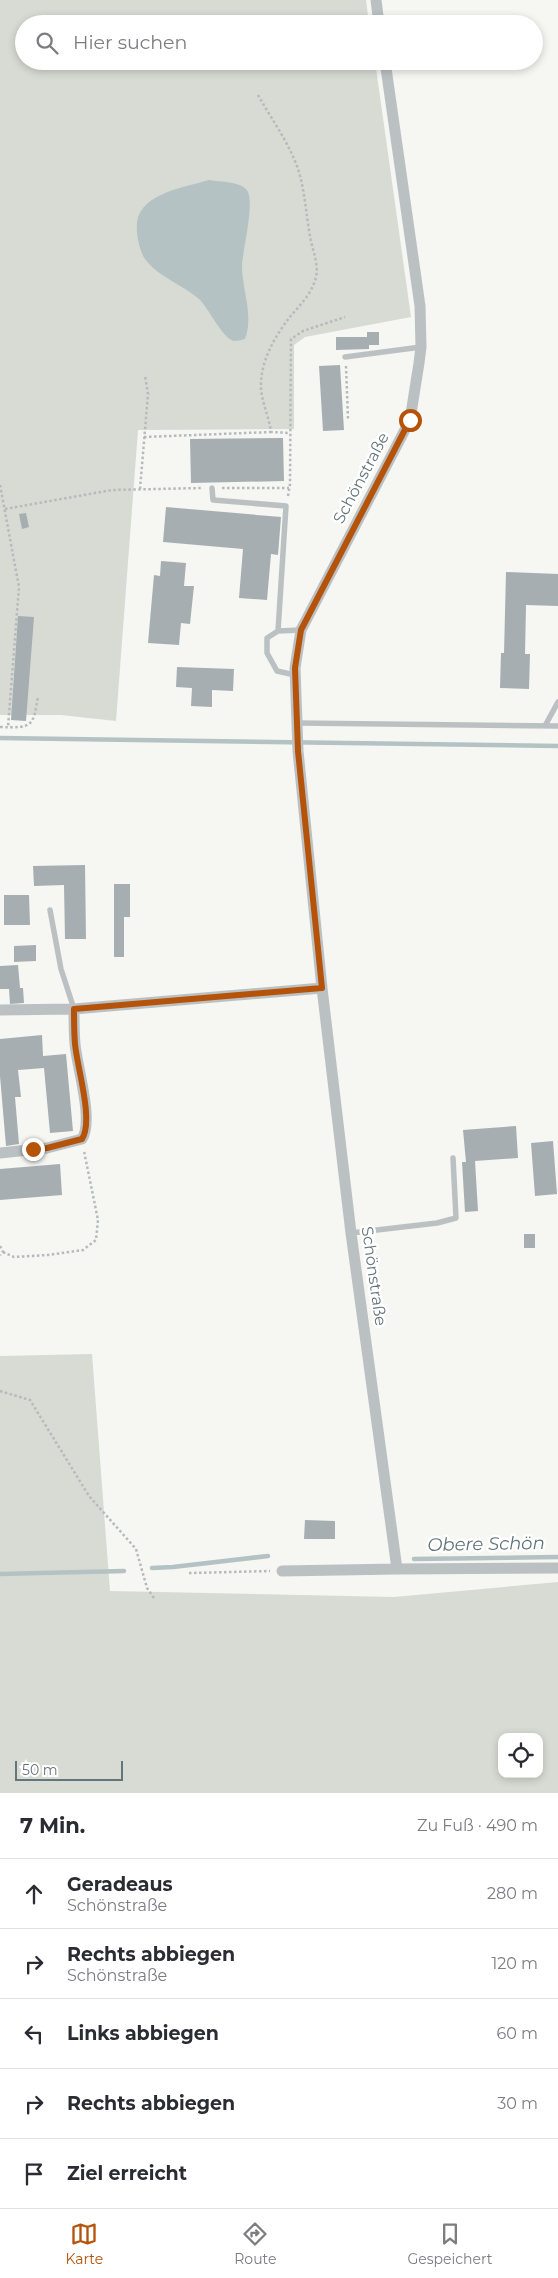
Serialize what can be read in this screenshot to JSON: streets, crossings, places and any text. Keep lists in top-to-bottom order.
{
  "streets": {
    "street": ["Schönstraße"]
  },
  "water": ["Obere Schön"],
  "scale_bar": "50 m",
  "page": {
    "search": "Hier suchen",
    "scale": "50 m",
    "heading": ["7 Min.", "Zu Fuß · 490 m"],
    "list": [
      ["Geradeaus", "Schönstraße", "280 m"],
      ["Rechts abbiegen", "Schönstraße", "120 m"],
      ["Links abbiegen", "60 m"],
      ["Rechts abbiegen", "30 m"],
      "Ziel erreicht"
    ],
    "nav": ["Karte", "Route", "Gespeichert"]
  }
}
